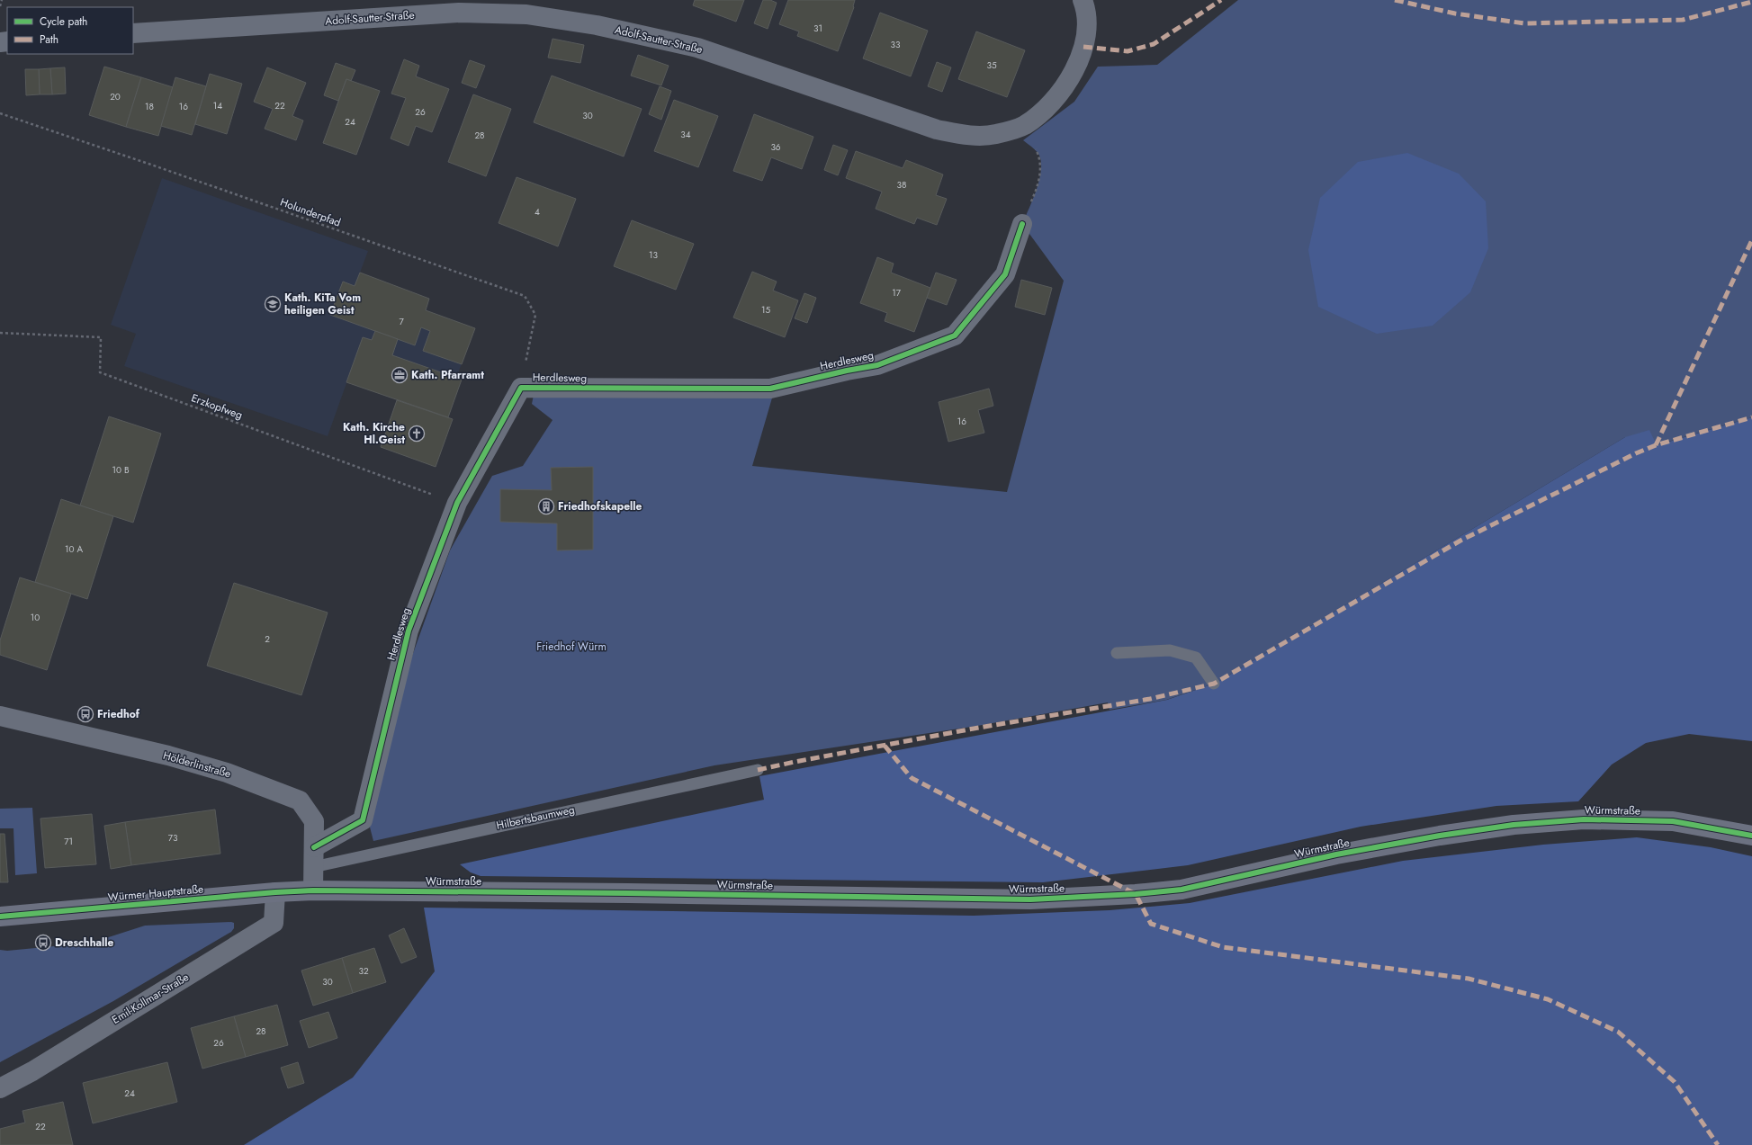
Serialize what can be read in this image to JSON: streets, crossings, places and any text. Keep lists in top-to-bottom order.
{
  "streets": {
    "street": [
      "Adolf-Sautter-Straße",
      "Herdlesweg",
      "Hölderlinstraße",
      "Würmstraße",
      "Würmer Hauptstraße",
      "Emil-Kollmar-Straße"
    ],
    "lane": ["Hilbertsbaumweg"],
    "path": ["Holunderpfad", "Erzkopfweg"]
  },
  "crossings": [
    ["Holunderpfad", "Herdlesweg"],
    ["Herdlesweg", "Erzkopfweg"],
    ["Herdlesweg", "Hölderlinstraße"],
    ["Hölderlinstraße", "Würmstraße"],
    ["Hölderlinstraße", "Hilbertsbaumweg"],
    ["Hölderlinstraße", "Würmer Hauptstraße"],
    ["Würmstraße", "Würmer Hauptstraße"],
    ["Würmer Hauptstraße", "Emil-Kollmar-Straße"]
  ],
  "parks": ["Friedhof Würm"],
  "places": {
    "school or university": ["Kath. KiTa Vom heiligen Geist"],
    "office": ["Kath. Pfarramt"],
    "church": ["Kath. Kirche Hl.Geist"],
    "building": ["Friedhofskapelle"],
    "bus stop": ["Friedhof", "Dreschhalle"]
  },
  "house_numbers": [
    "31",
    "33",
    "35",
    "20",
    "14",
    "22",
    "18",
    "16",
    "26",
    "30",
    "24",
    "34",
    "28",
    "36",
    "38",
    "4",
    "13",
    "17",
    "15",
    "7",
    "16",
    "10 B",
    "10 A",
    "10",
    "2",
    "73",
    "71",
    "32",
    "30",
    "28",
    "26",
    "24",
    "22"
  ],
  "legend": ["Cycle path", "Path"]
}
